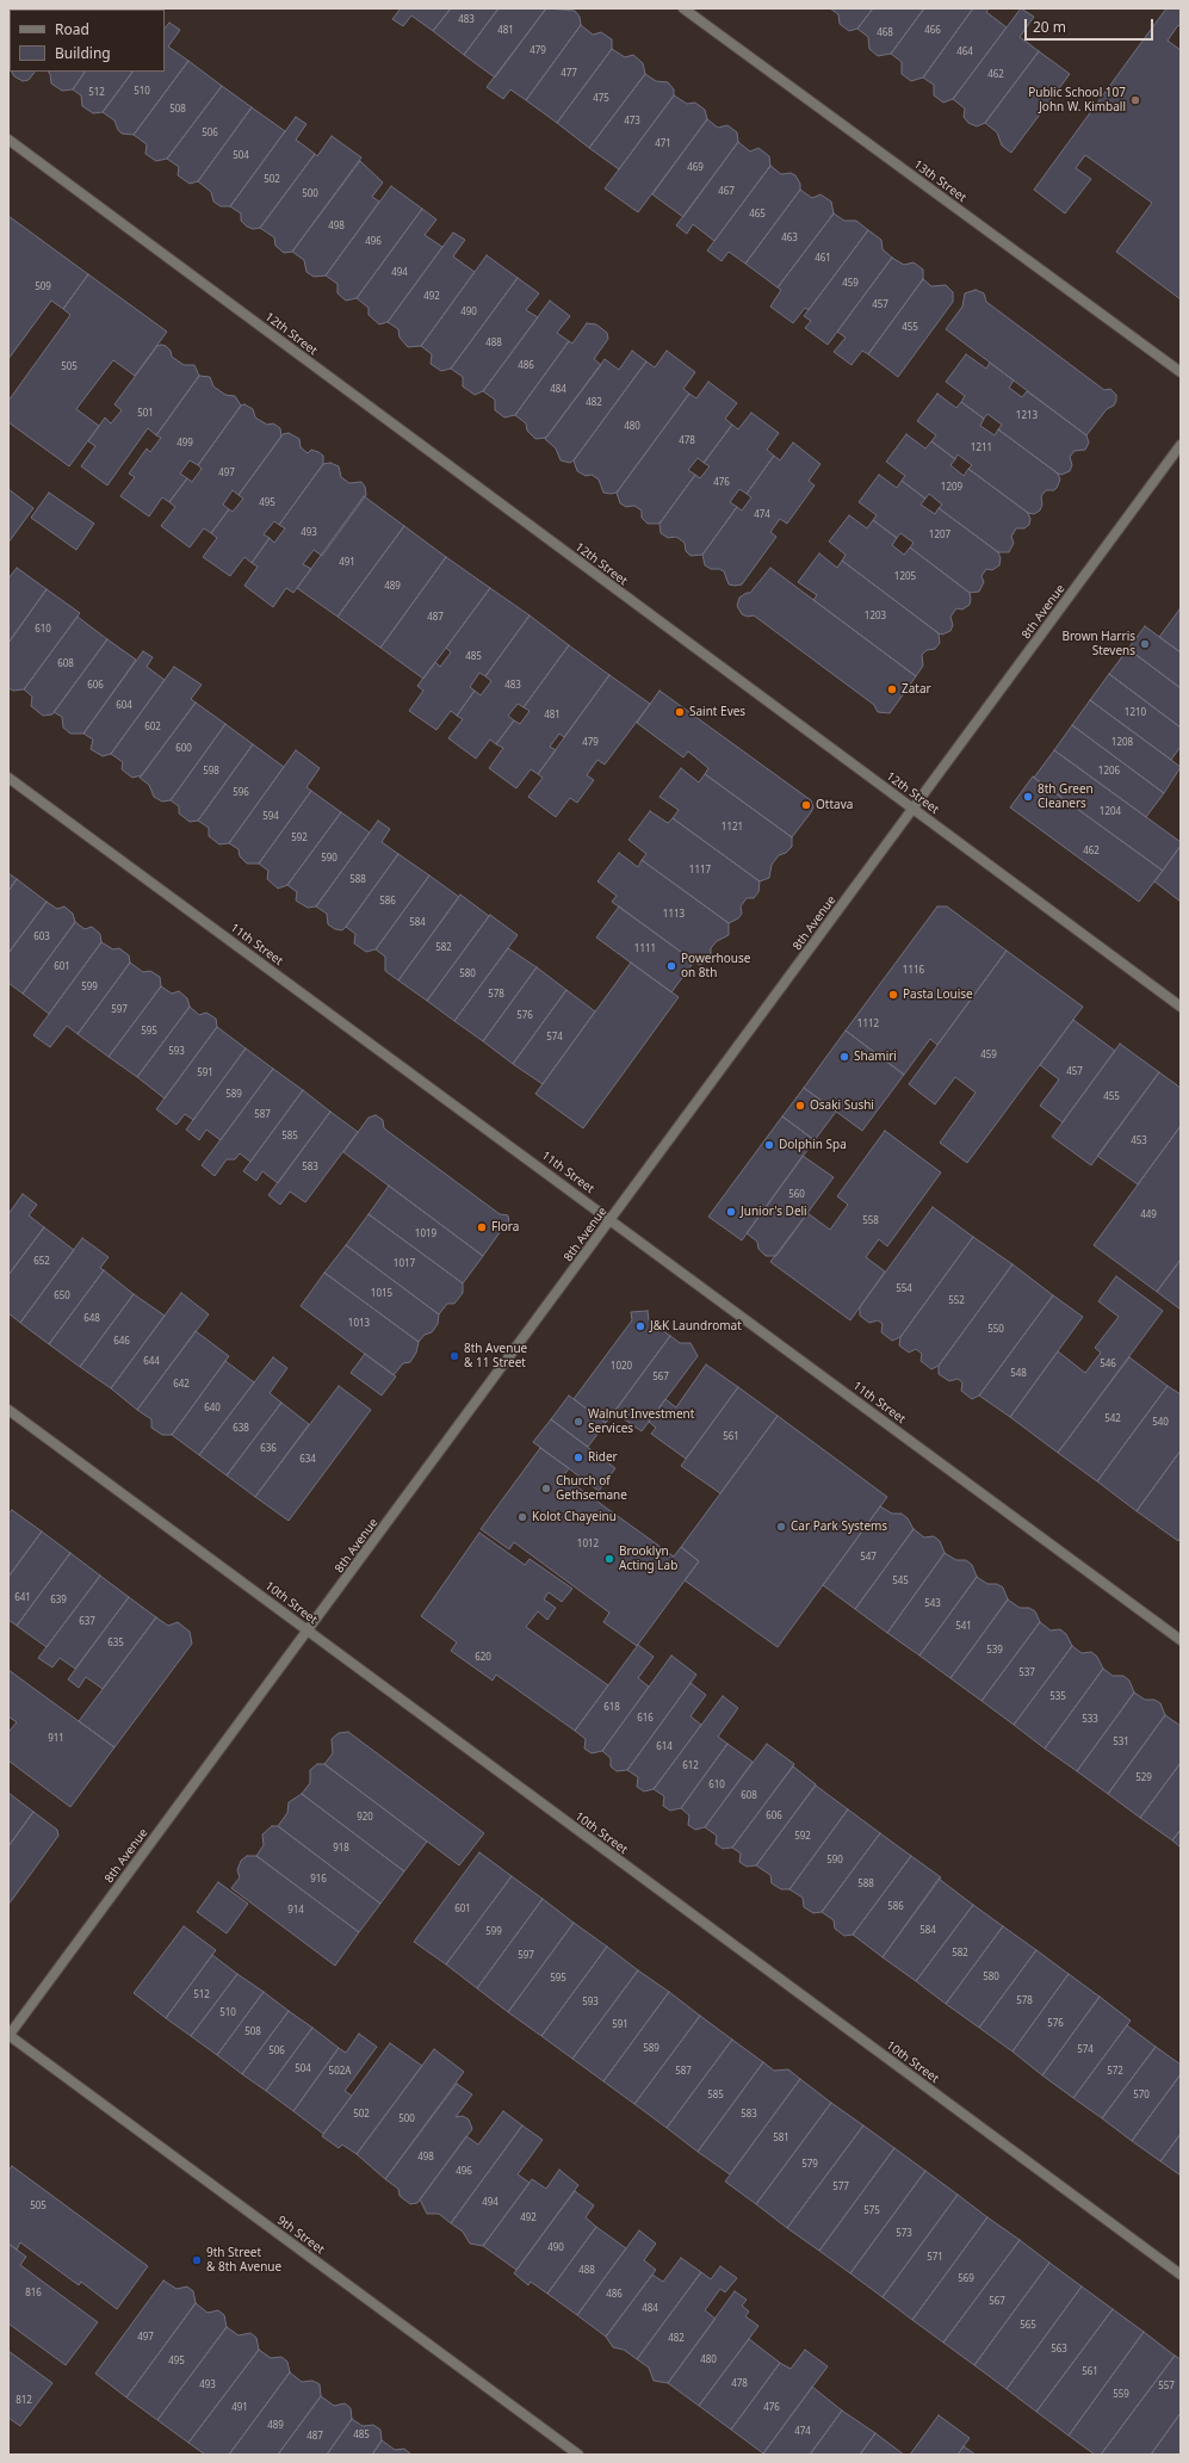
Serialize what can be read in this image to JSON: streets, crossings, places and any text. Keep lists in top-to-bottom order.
{
  "streets": {
    "street": [
      "13th Street",
      "12th Street",
      "8th Avenue",
      "11th Street",
      "10th Street",
      "9th Street"
    ]
  },
  "crossings": [
    ["12th Street", "8th Avenue"],
    ["8th Avenue", "11th Street"],
    ["8th Avenue", "10th Street"],
    ["8th Avenue", "9th Street"]
  ],
  "places": [
    "Public School 107 John W. Kimball",
    "Brown Harris Stevens",
    "Zatar",
    "Saint Eves",
    "8th Green Cleaners",
    "Ottava",
    "Powerhouse on 8th",
    "Pasta Louise",
    "Shamiri",
    "Osaki Sushi",
    "Dolphin Spa",
    "Junior's Deli",
    "Flora",
    "J&K Laundromat",
    "8th Avenue & 11 Street",
    "Walnut Investment Services",
    "Rider",
    "Church of Gethsemane",
    "Kolot Chayeinu",
    "Car Park Systems",
    "Brooklyn Acting Lab",
    "9th Street & 8th Avenue"
  ],
  "house_numbers": [
    "483",
    "481",
    "466",
    "468",
    "479",
    "464",
    "477",
    "462",
    "510",
    "512",
    "475",
    "508",
    "473",
    "506",
    "471",
    "504",
    "469",
    "502",
    "467",
    "500",
    "465",
    "498",
    "463",
    "496",
    "461",
    "494",
    "459",
    "509",
    "492",
    "457",
    "490",
    "455",
    "488",
    "486",
    "505",
    "484",
    "482",
    "501",
    "1213",
    "480",
    "478",
    "499",
    "1211",
    "497",
    "476",
    "1209",
    "495",
    "474",
    "493",
    "1207",
    "491",
    "1205",
    "489",
    "1203",
    "487",
    "610",
    "485",
    "608",
    "606",
    "483",
    "604",
    "1210",
    "481",
    "602",
    "479",
    "1208",
    "600",
    "598",
    "1206",
    "596",
    "1204",
    "594",
    "1121",
    "592",
    "462",
    "590",
    "1117",
    "588",
    "586",
    "1113",
    "584",
    "603",
    "582",
    "1111",
    "601",
    "1116",
    "580",
    "599",
    "578",
    "597",
    "576",
    "1112",
    "595",
    "574",
    "593",
    "459",
    "457",
    "591",
    "589",
    "455",
    "587",
    "585",
    "453",
    "583",
    "560",
    "449",
    "558",
    "1019",
    "652",
    "1017",
    "554",
    "1015",
    "650",
    "552",
    "648",
    "1013",
    "550",
    "646",
    "644",
    "546",
    "1020",
    "548",
    "567",
    "642",
    "640",
    "542",
    "540",
    "638",
    "561",
    "636",
    "634",
    "1012",
    "547",
    "545",
    "641",
    "639",
    "543",
    "637",
    "541",
    "635",
    "539",
    "620",
    "537",
    "535",
    "618",
    "616",
    "533",
    "911",
    "531",
    "614",
    "612",
    "529",
    "610",
    "608",
    "606",
    "920",
    "592",
    "918",
    "590",
    "916",
    "588",
    "586",
    "601",
    "914",
    "584",
    "599",
    "582",
    "597",
    "580",
    "595",
    "512",
    "578",
    "593",
    "510",
    "576",
    "591",
    "508",
    "589",
    "574",
    "506",
    "504",
    "502A",
    "587",
    "572",
    "585",
    "570",
    "502",
    "583",
    "500",
    "581",
    "498",
    "579",
    "496",
    "577",
    "494",
    "505",
    "575",
    "492",
    "573",
    "490",
    "571",
    "488",
    "569",
    "816",
    "486",
    "567",
    "484",
    "565",
    "497",
    "482",
    "563",
    "480",
    "495",
    "561",
    "478",
    "493",
    "557",
    "559",
    "812",
    "491",
    "476",
    "489",
    "474",
    "485",
    "487"
  ],
  "legend": ["Road", "Building"],
  "scale_bar": "20 m"
}
